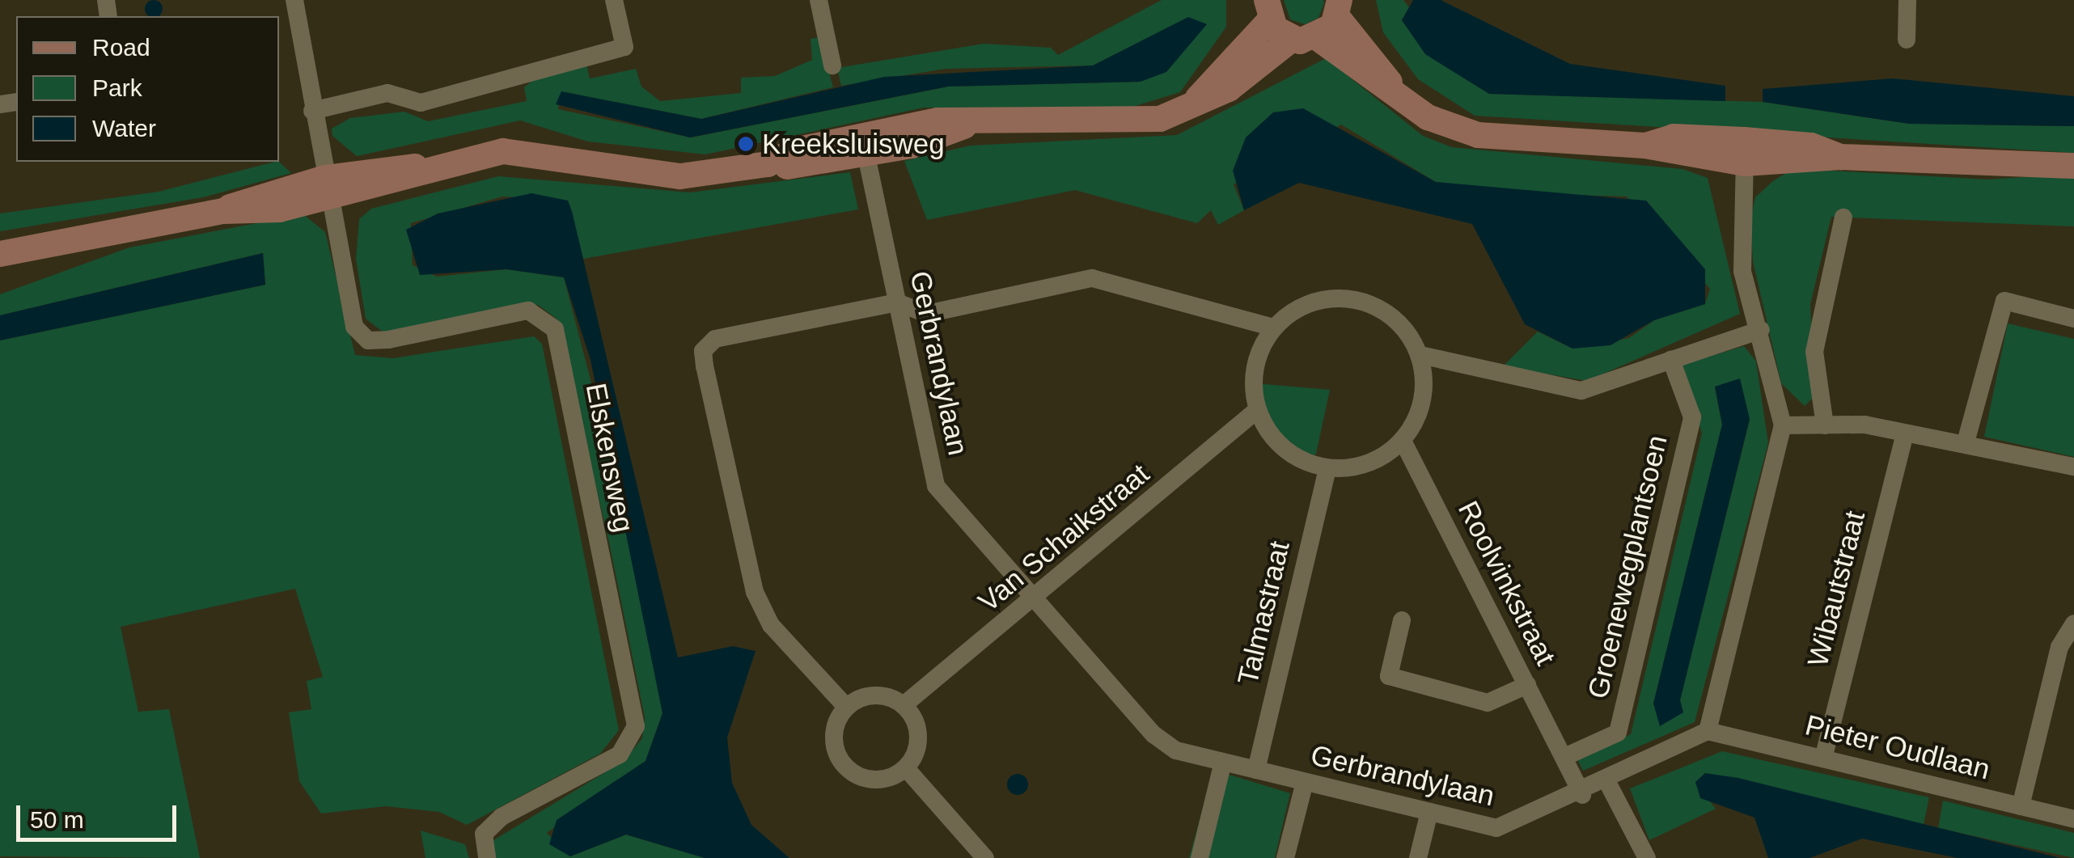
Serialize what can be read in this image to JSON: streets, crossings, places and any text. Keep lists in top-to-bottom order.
{
  "streets": {
    "street": [
      "Gerbrandylaan",
      "Elskensweg",
      "Van Schaikstraat",
      "Groenewegplantsoen",
      "Roolvinkstraat",
      "Wibautstraat",
      "Talmastraat",
      "Pieter Oudlaan"
    ]
  },
  "crossings": [
    ["Gerbrandylaan", "Van Schaikstraat"],
    ["Gerbrandylaan", "Roolvinkstraat"],
    ["Gerbrandylaan", "Talmastraat"],
    ["Gerbrandylaan", "Pieter Oudlaan"],
    ["Van Schaikstraat", "Roolvinkstraat"],
    ["Van Schaikstraat", "Talmastraat"],
    ["Groenewegplantsoen", "Roolvinkstraat"],
    ["Roolvinkstraat", "Talmastraat"],
    ["Wibautstraat", "Pieter Oudlaan"]
  ],
  "places": ["Kreeksluisweg"],
  "legend": ["Road", "Park", "Water"],
  "scale_bar": "50 m"
}
